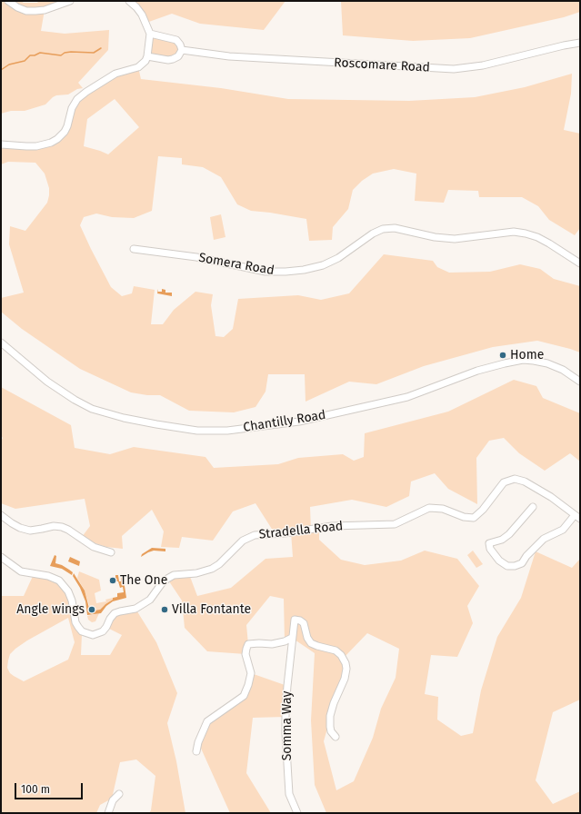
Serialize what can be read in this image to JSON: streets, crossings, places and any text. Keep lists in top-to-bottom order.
{
  "streets": {
    "street": [
      "Roscomare Road",
      "Somera Road",
      "Chantilly Road",
      "Stradella Road",
      "Somma Way"
    ]
  },
  "places": [
    "Home",
    "The One",
    "Angle wings",
    "Villa Fontante"
  ],
  "scale_bar": "100 m"
}
